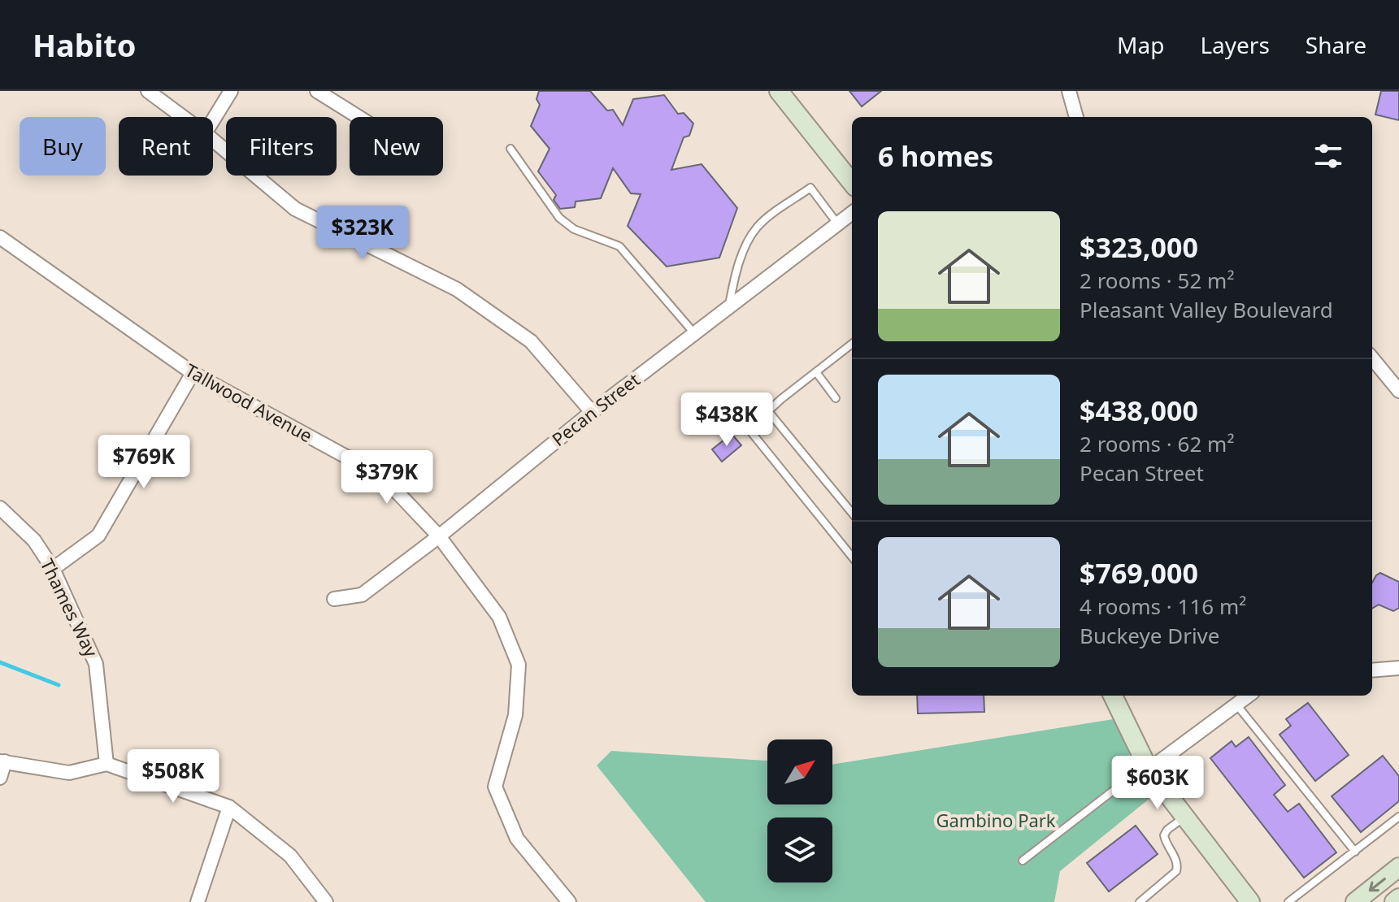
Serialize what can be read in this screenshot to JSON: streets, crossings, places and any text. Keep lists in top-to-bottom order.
{
  "streets": {
    "street": ["Tallwood Avenue", "Pecan Street", "Thames Way"]
  },
  "crossings": [
    ["Tallwood Avenue", "Pecan Street"]
  ],
  "parks": ["Gambino Park"],
  "north": "top right",
  "page": {
    "header": "Habito",
    "nav": ["Map", "Layers", "Share"],
    "chip": [
      "Buy",
      "Rent",
      "Filters",
      "New"
    ],
    "heading": "6 homes",
    "list": [
      {
        "name": "$323,000",
        "note": "2 rooms · 52 m² · Pleasant Valley Boulevard"
      },
      {
        "name": "$438,000",
        "note": "2 rooms · 62 m² · Pecan Street"
      },
      {
        "name": "$769,000",
        "note": "4 rooms · 116 m² · Buckeye Drive"
      }
    ],
    "price": [
      "$323K",
      "$438K",
      "$769K",
      "$379K",
      "$508K",
      "$603K"
    ]
  }
}
